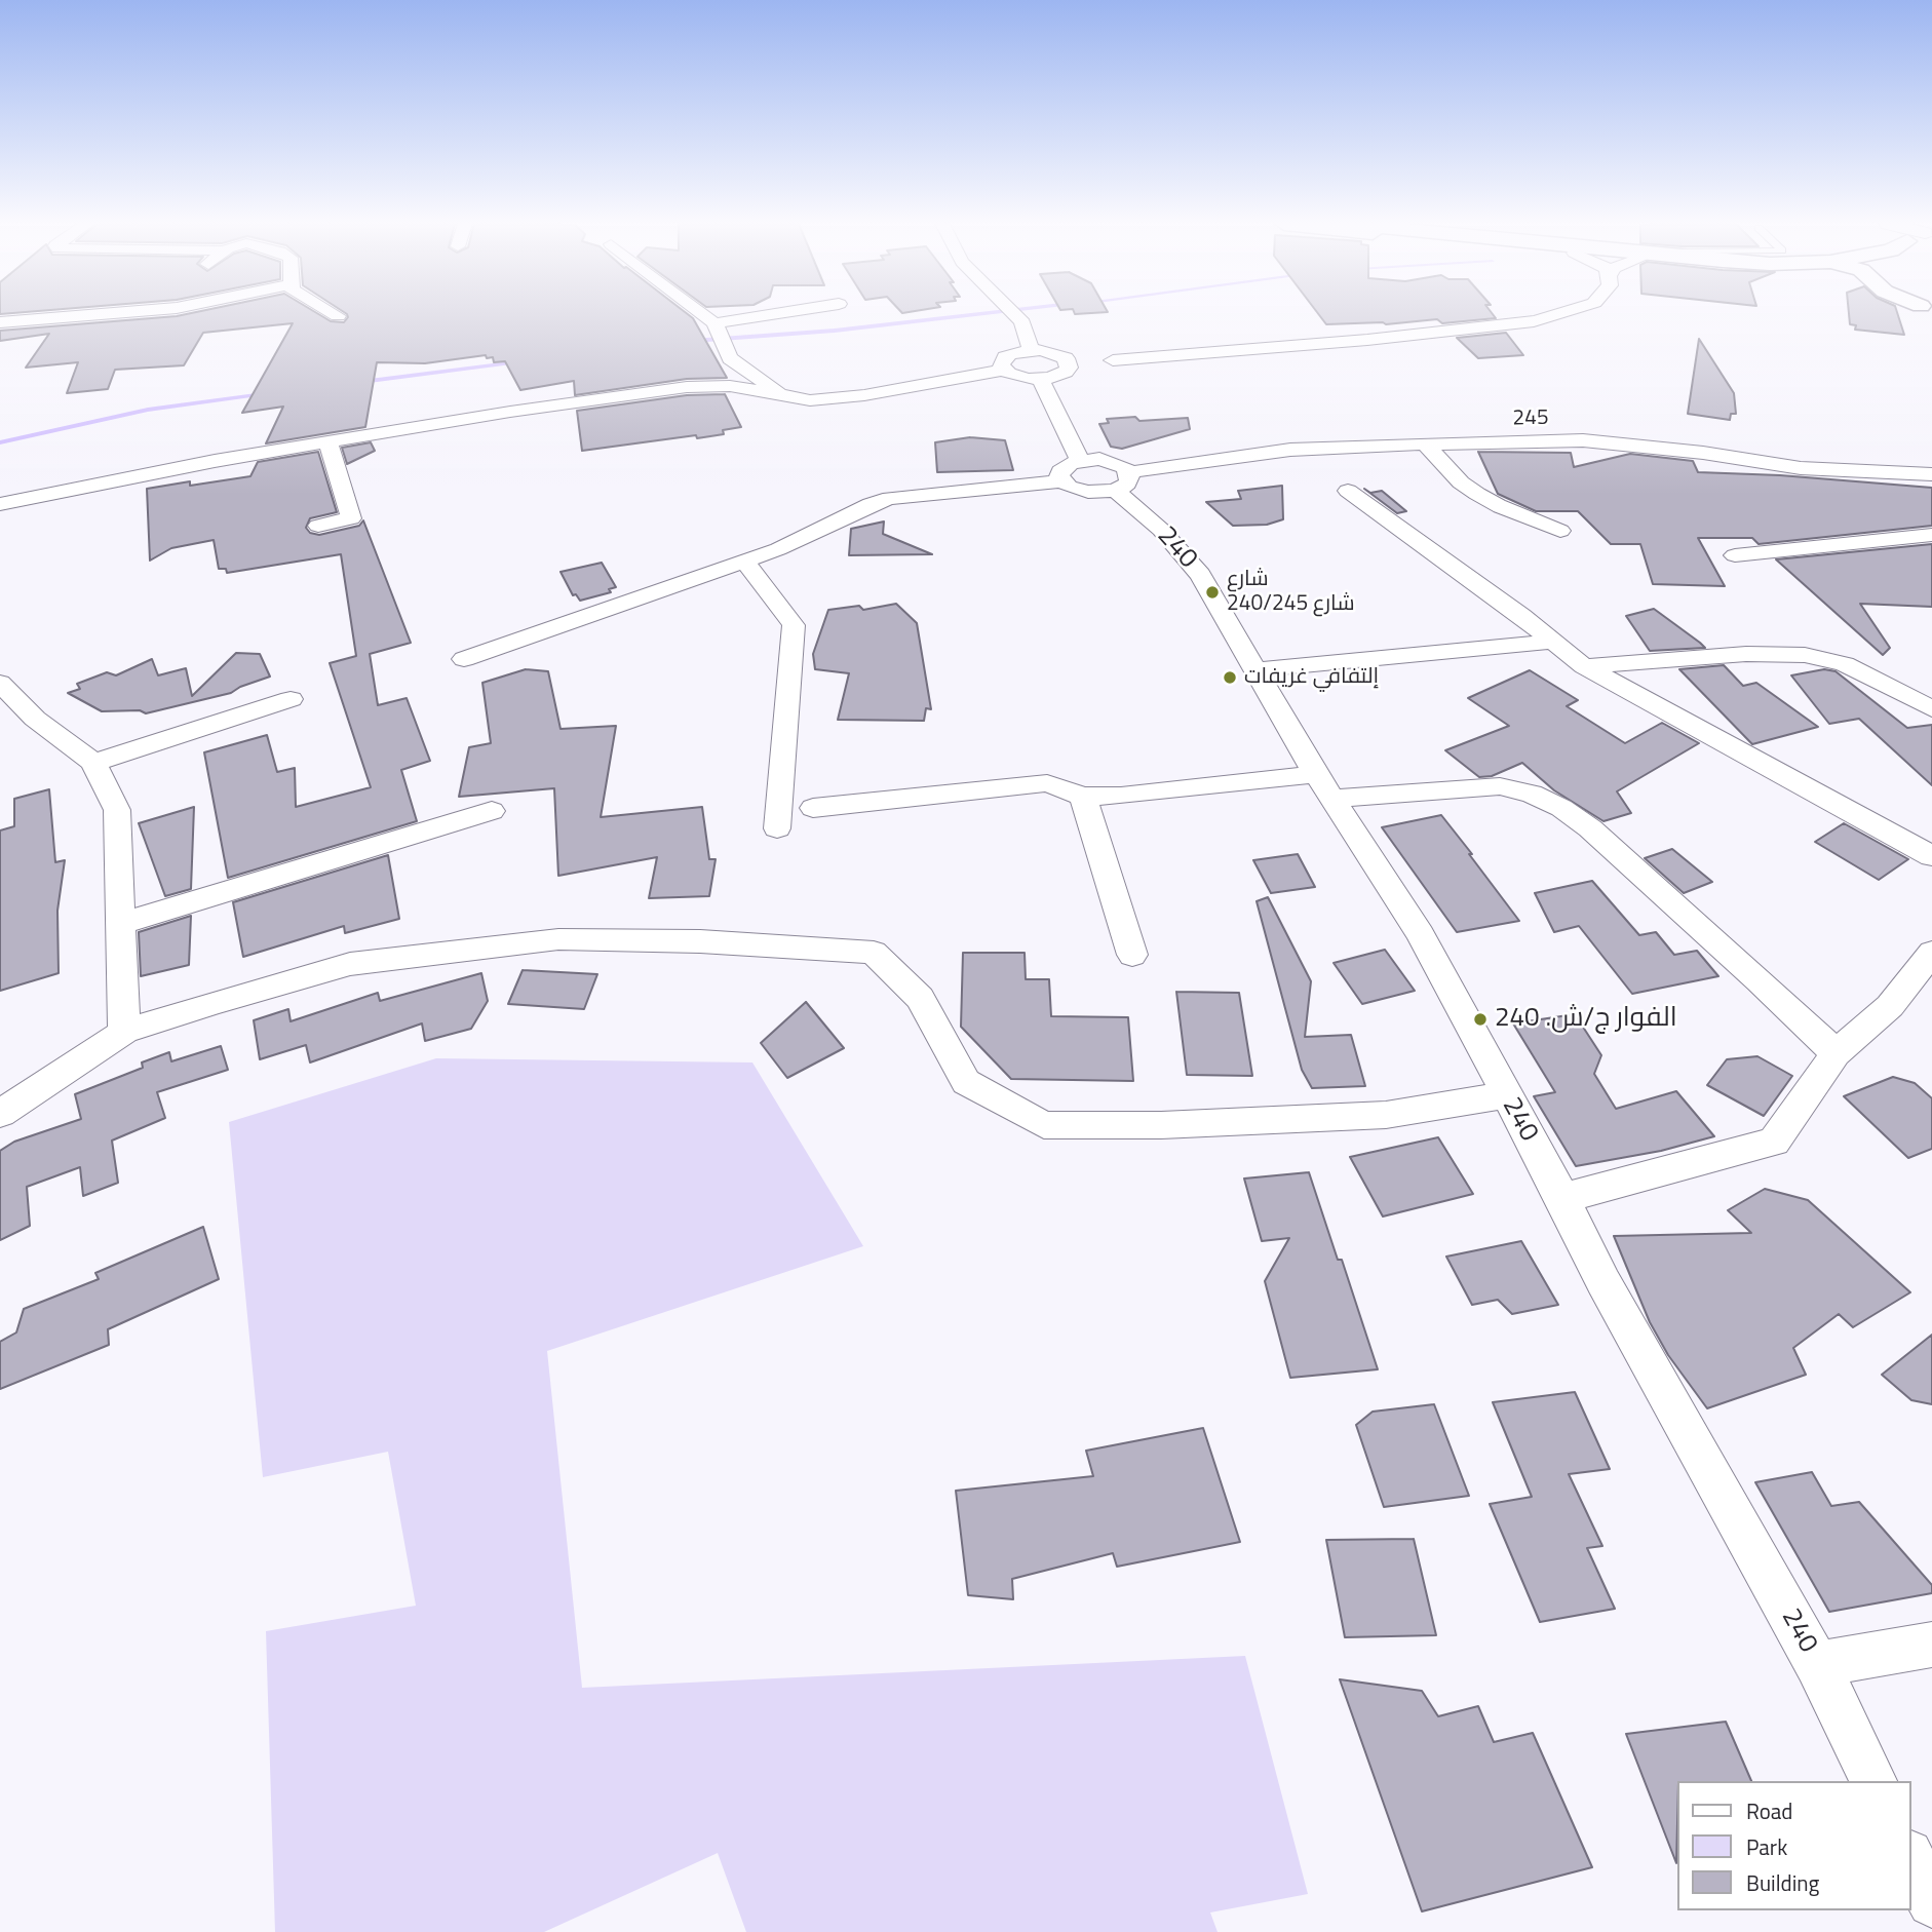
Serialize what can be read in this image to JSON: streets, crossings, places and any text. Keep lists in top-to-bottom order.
{
  "streets": {
    "street": ["245", "240"]
  },
  "crossings": [
    ["245", "240"]
  ],
  "places": ["شارع 240/شارع 245", "إلتفافي غريفات", "الفوار ج/ش. 240"],
  "legend": ["Road", "Park", "Building"]
}
